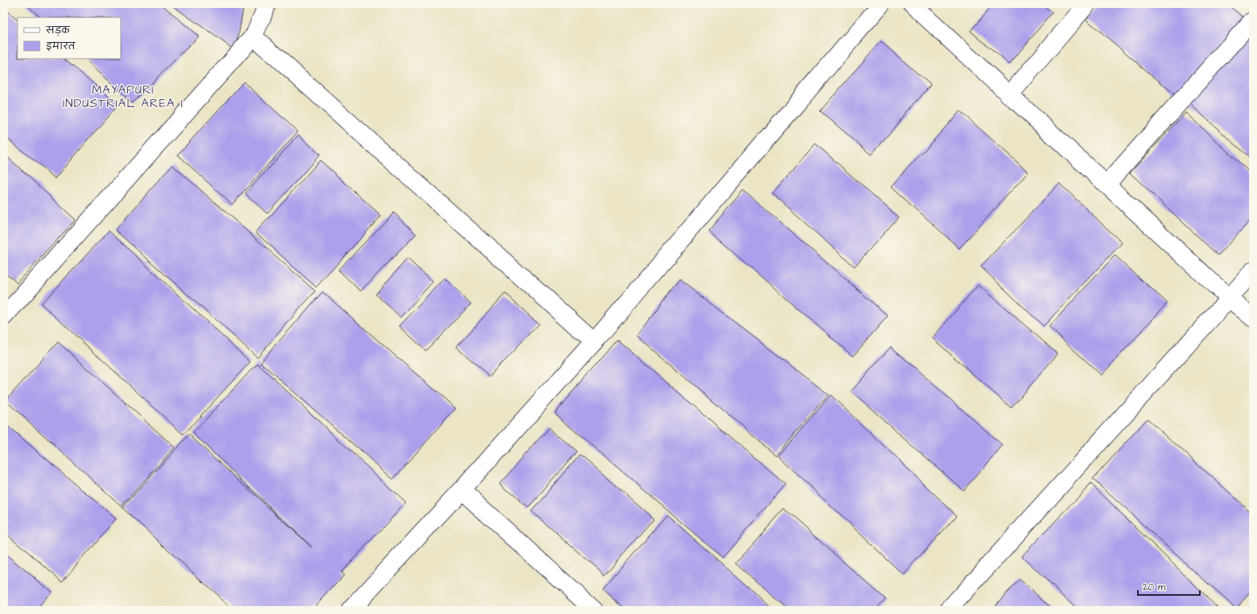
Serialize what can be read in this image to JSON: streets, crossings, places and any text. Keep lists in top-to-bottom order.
{
  "districts": ["MAYAPURI INDUSTRIAL AREA I"],
  "legend": ["सड़क", "इमारत"],
  "scale_bar": "20 m"
}
